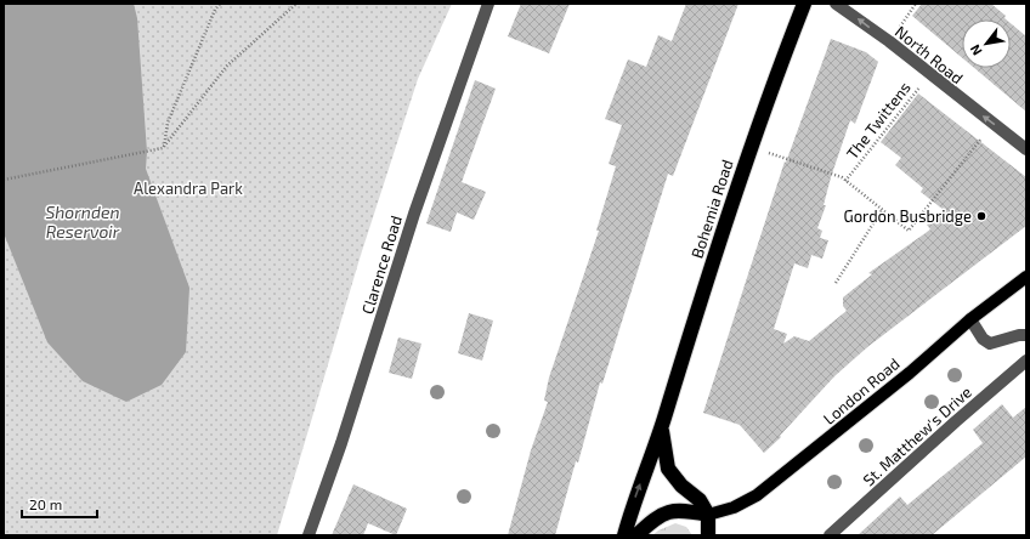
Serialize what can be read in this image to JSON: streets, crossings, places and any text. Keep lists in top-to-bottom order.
{
  "streets": {
    "highway": ["Bohemia Road", "London Road"],
    "street": ["North Road", "Clarence Road", "St. Matthew's Drive"],
    "path": ["The Twittens"]
  },
  "crossings": [
    ["North Road", "The Twittens"],
    ["The Twittens", "Bohemia Road"],
    ["Bohemia Road", "London Road"]
  ],
  "one_way": ["North Road"],
  "water": ["Shornden Reservoir"],
  "parks": ["Alexandra Park"],
  "places": ["Gordon Busbridge"],
  "scale_bar": "20 m",
  "north": "bottom left"
}
